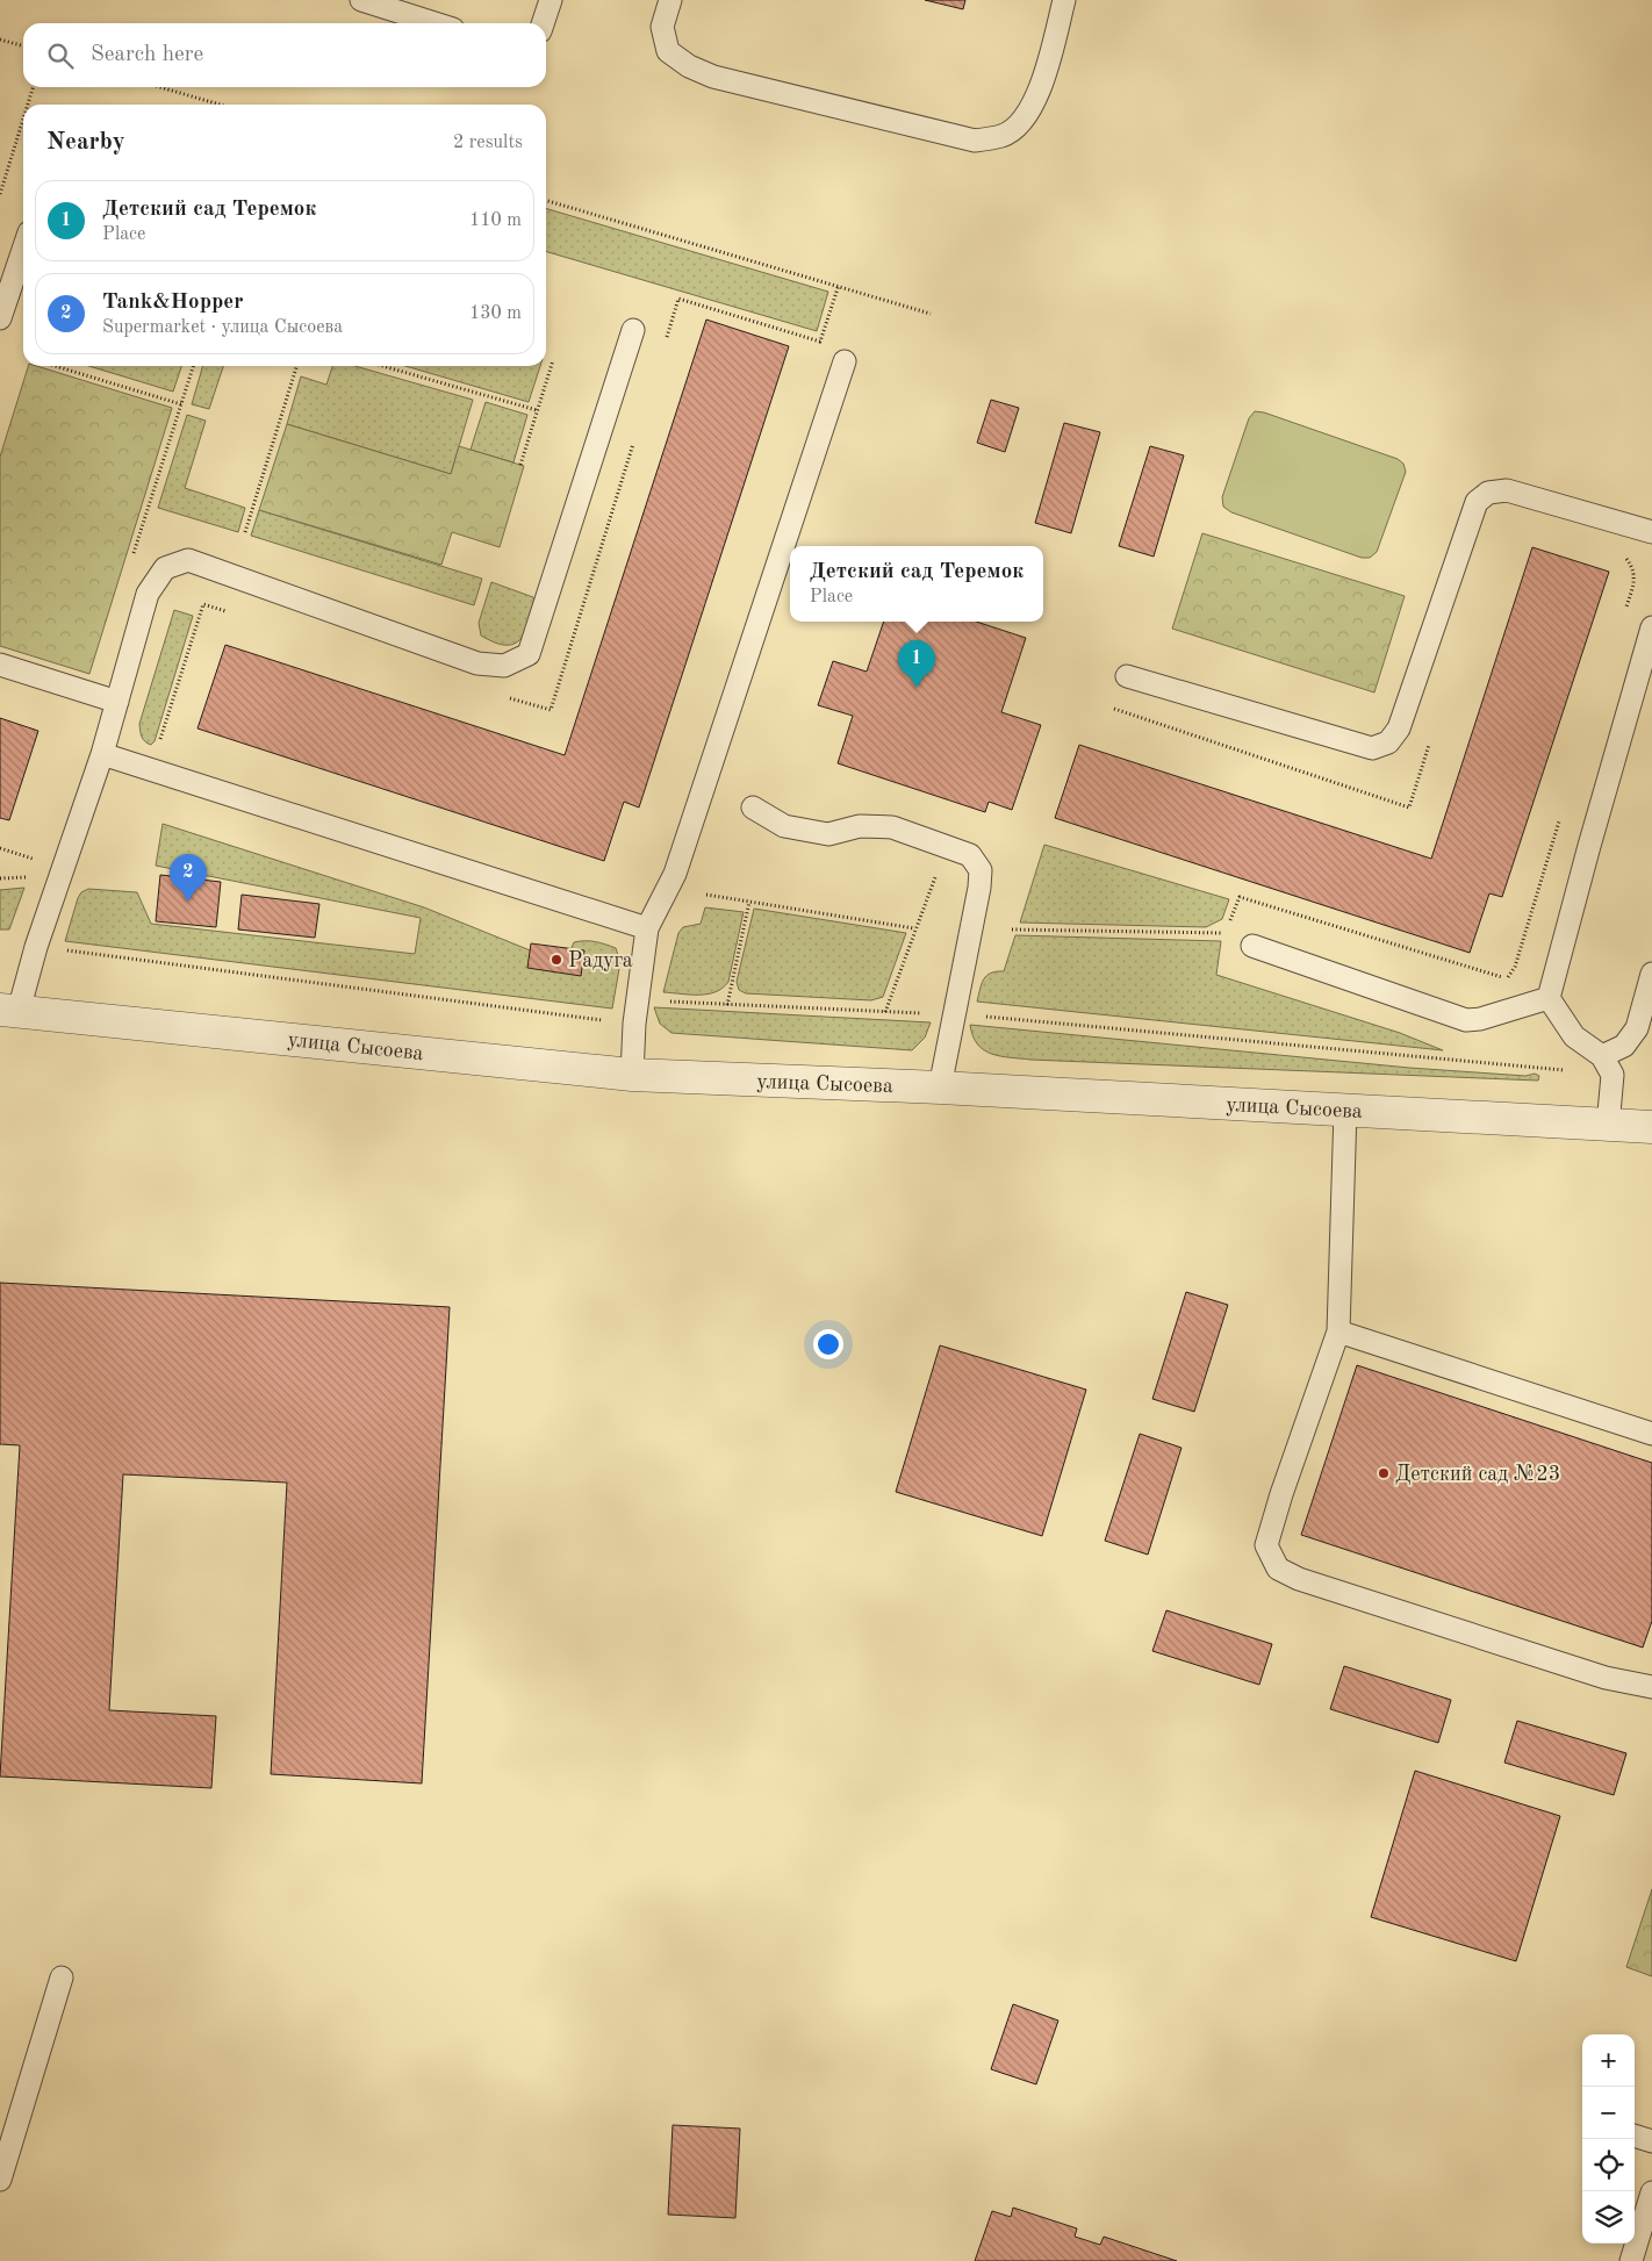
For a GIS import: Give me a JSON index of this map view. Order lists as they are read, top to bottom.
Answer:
{
  "streets": {
    "street": ["улица Сысоева"]
  },
  "places": ["Радуга", "Детский сад №23"],
  "page": {
    "search": "Search here",
    "heading": ["Nearby", "2 results"],
    "list": [
      {
        "mark": "1",
        "name": "Детский сад Теремок",
        "note": "Place",
        "value": "110 m"
      },
      {
        "mark": "2",
        "name": "Tank&Hopper",
        "note": "Supermarket · улица Сысоева",
        "value": "130 m"
      }
    ],
    "popup": ["Детский сад Теремок", "Place"],
    "pins": ["1", "2"],
    "map_buttons": ["+", "−"]
  }
}
